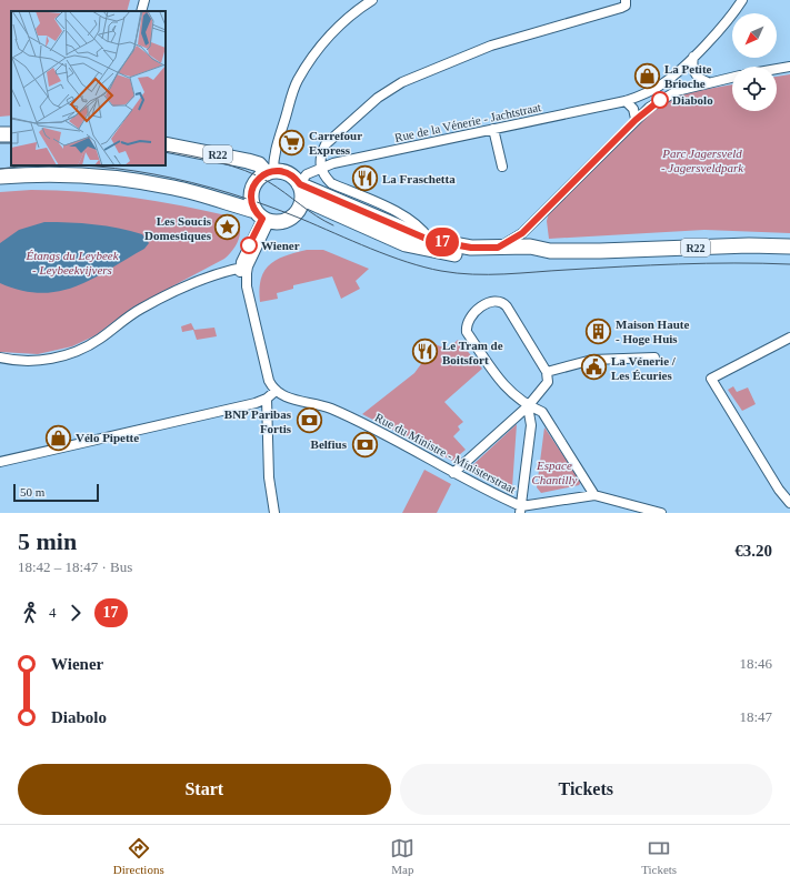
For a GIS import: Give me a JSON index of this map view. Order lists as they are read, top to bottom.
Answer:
{
  "streets": {
    "main road": ["R22"],
    "street": ["Rue de la Vénerie - Jachtstraat", "Rue du Ministre - Ministerstraat"]
  },
  "crossings": [
    ["Rue de la Vénerie - Jachtstraat", "R22"]
  ],
  "parks": ["Parc Jagersveld - Jagersveldpark", "Étangs du Leybeek - Leybeekvijvers", "Espace Chantilly"],
  "places": {
    "shop": ["La Petite Brioche", "Vélo Pipette"],
    "other": ["Diabolo", "Wiener"],
    "supermarket": ["Carrefour Express"],
    "restaurant": ["La Fraschetta", "Le Tram de Boitsfort"],
    "place": ["Les Soucis Domestiques"],
    "building": ["Maison Haute - Hoge Huis"],
    "public building": ["La Vénerie / Les Écuries"],
    "bank": ["BNP Paribas Fortis", "Belfius"]
  },
  "lines": ["bus line 17"],
  "scale_bar": "50 m",
  "north": "bottom left",
  "page": {
    "on_map": "17",
    "scale": "50 m",
    "heading": ["5 min", "18:42 – 18:47 · Bus", "€3.20"],
    "legs": ["4", "17"],
    "list": [
      {
        "name": "Wiener",
        "value": "18:46"
      },
      {
        "name": "Diabolo",
        "value": "18:47"
      }
    ],
    "buttons": ["Start", "Tickets"],
    "tabs": ["Directions", "Map", "Tickets"]
  }
}
